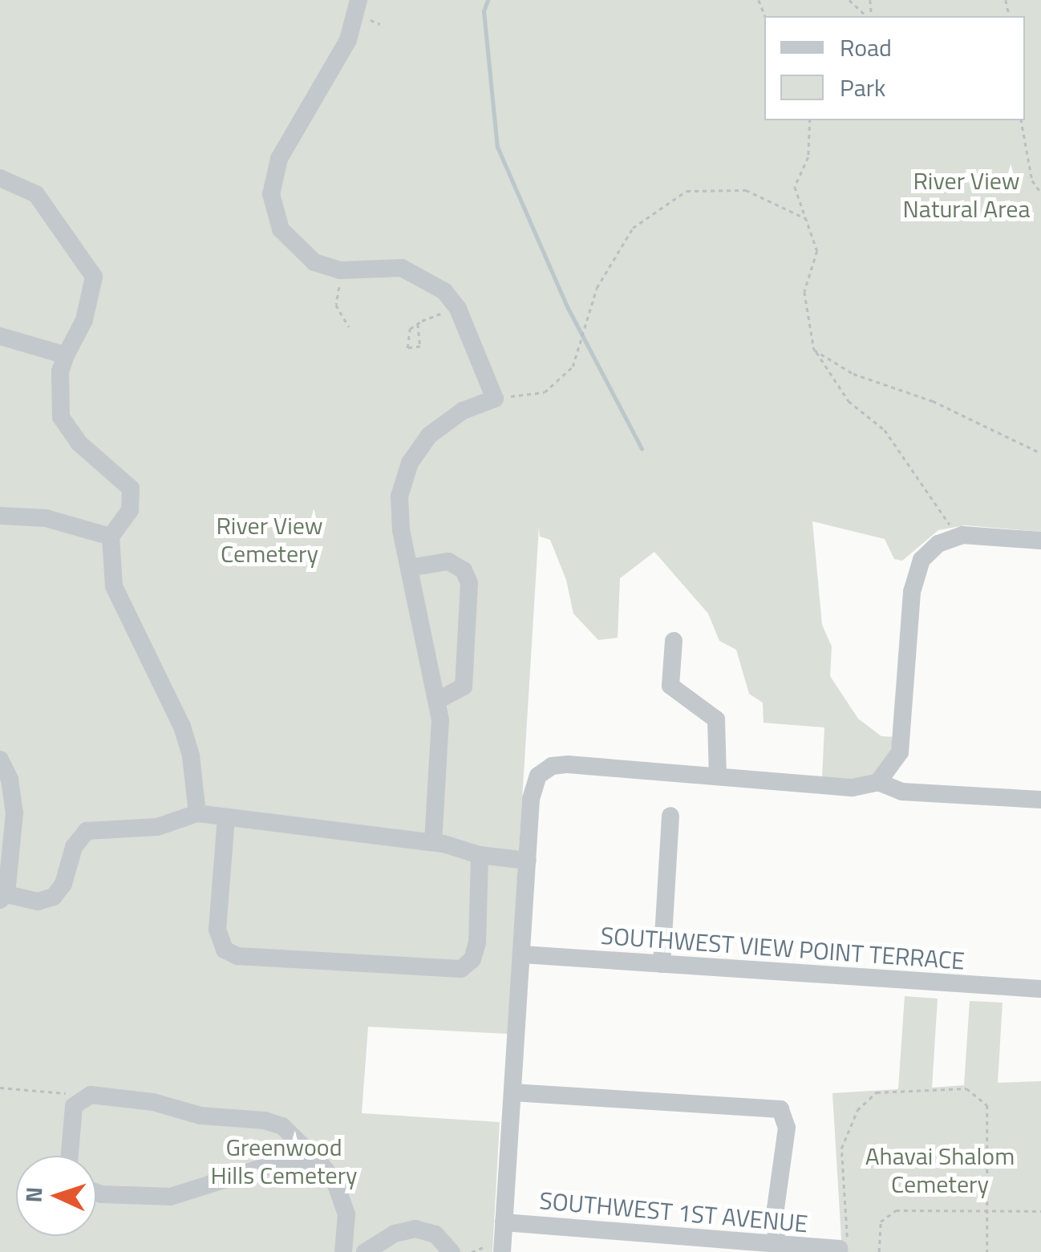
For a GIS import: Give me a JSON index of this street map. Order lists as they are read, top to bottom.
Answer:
{
  "streets": {
    "street": ["SOUTHWEST VIEW POINT TERRACE", "SOUTHWEST 1ST AVENUE"]
  },
  "parks": [
    "River View Natural Area",
    "River View Cemetery",
    "Greenwood Hills Cemetery",
    "Ahavai Shalom Cemetery"
  ],
  "legend": ["Road", "Park"],
  "north": "left"
}
